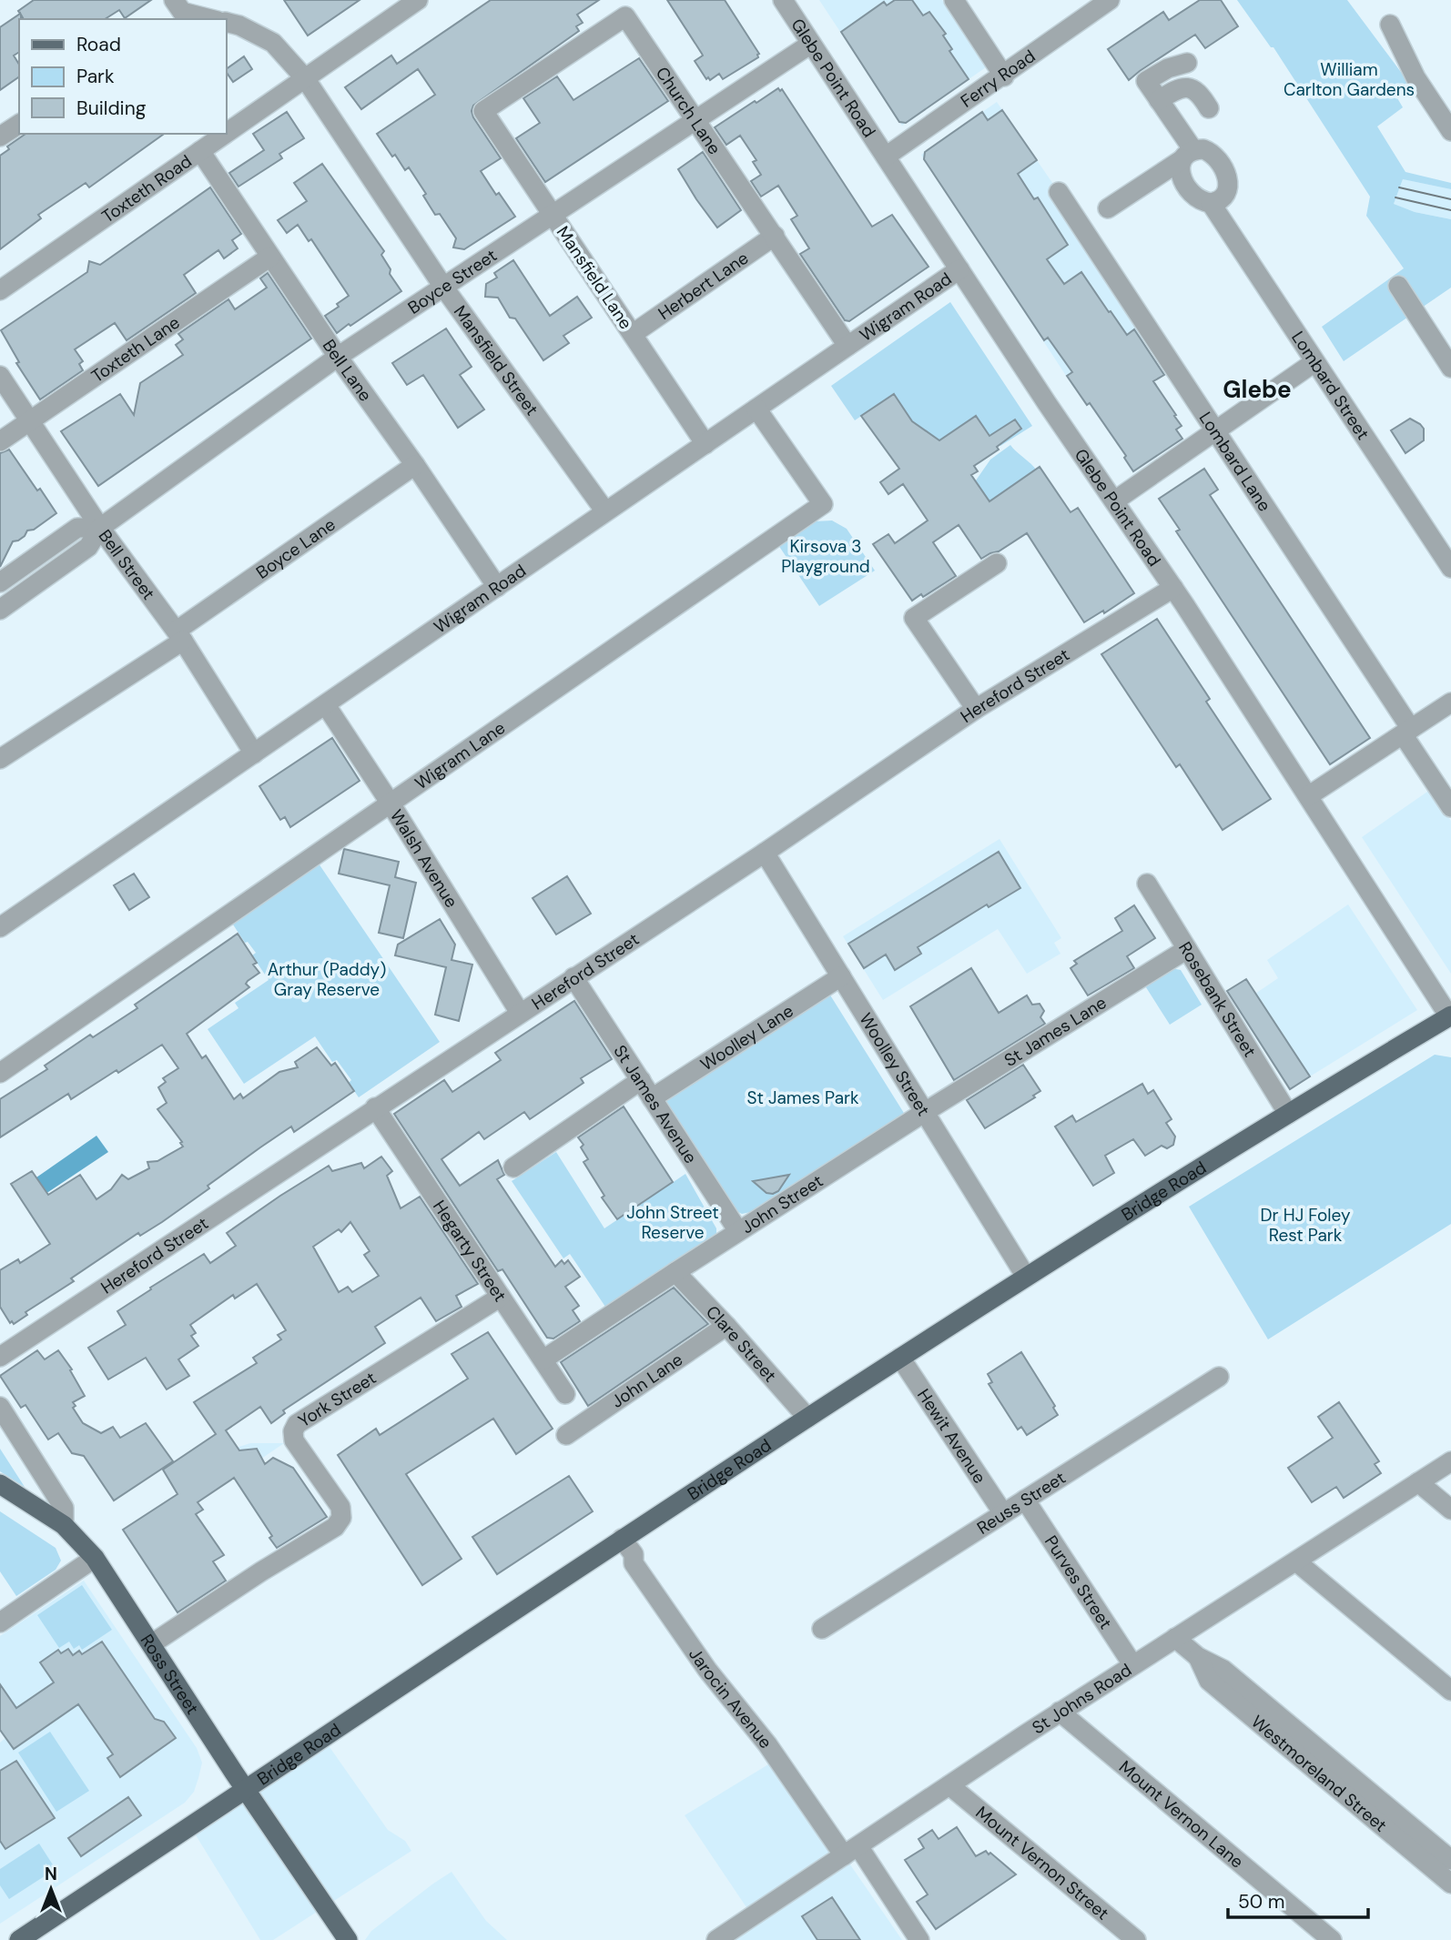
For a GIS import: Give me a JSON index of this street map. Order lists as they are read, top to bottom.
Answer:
{
  "streets": {
    "main road": ["Bridge Road", "Ross Street"],
    "street": [
      "Glebe Point Road",
      "Ferry Road",
      "Church Lane",
      "Toxteth Road",
      "Mansfield Lane",
      "Boyce Street",
      "Herbert Lane",
      "Wigram Road",
      "Toxteth Lane",
      "Mansfield Street",
      "Bell Lane",
      "Lombard Street",
      "Lombard Lane",
      "Boyce Lane",
      "Bell Street",
      "Hereford Street",
      "Wigram Lane",
      "Walsh Avenue",
      "Rosebank Street",
      "St James Lane",
      "Woolley Lane",
      "Woolley Street",
      "St James Avenue",
      "John Street",
      "Hegarty Street",
      "Clare Street",
      "John Lane",
      "York Street",
      "Hewit Avenue",
      "Reuss Street",
      "Purves Street",
      "Jarocin Avenue",
      "St Johns Road",
      "Westmoreland Street",
      "Mount Vernon Lane",
      "Mount Vernon Street"
    ]
  },
  "crossings": [
    ["Glebe Point Road", "Ferry Road"],
    ["Glebe Point Road", "Boyce Street"],
    ["Glebe Point Road", "Wigram Road"],
    ["Glebe Point Road", "Hereford Street"],
    ["Glebe Point Road", "Bridge Road"],
    ["Church Lane", "Mansfield Lane"],
    ["Church Lane", "Boyce Street"],
    ["Church Lane", "Herbert Lane"],
    ["Church Lane", "Wigram Road"],
    ["Toxteth Road", "Mansfield Street"],
    ["Toxteth Road", "Bell Lane"],
    ["Mansfield Lane", "Boyce Street"],
    ["Mansfield Lane", "Herbert Lane"],
    ["Mansfield Lane", "Wigram Road"],
    ["Boyce Street", "Mansfield Street"],
    ["Boyce Street", "Bell Lane"],
    ["Boyce Street", "Bell Street"],
    ["Wigram Road", "Mansfield Street"],
    ["Wigram Road", "Bell Lane"],
    ["Wigram Road", "Bell Street"],
    ["Wigram Road", "Wigram Lane"],
    ["Wigram Road", "Walsh Avenue"],
    ["Toxteth Lane", "Bell Lane"],
    ["Toxteth Lane", "Bell Street"],
    ["Bell Lane", "Boyce Lane"],
    ["Boyce Lane", "Bell Street"],
    ["Hereford Street", "Walsh Avenue"],
    ["Hereford Street", "Woolley Street"],
    ["Hereford Street", "St James Avenue"],
    ["Hereford Street", "Hegarty Street"],
    ["Wigram Lane", "Walsh Avenue"],
    ["Rosebank Street", "St James Lane"],
    ["Rosebank Street", "Bridge Road"],
    ["St James Lane", "Woolley Street"],
    ["St James Lane", "John Street"],
    ["Woolley Lane", "Woolley Street"],
    ["Woolley Lane", "St James Avenue"],
    ["Woolley Street", "Bridge Road"],
    ["Woolley Street", "John Street"],
    ["St James Avenue", "John Street"],
    ["Bridge Road", "Clare Street"],
    ["Bridge Road", "Hewit Avenue"],
    ["Bridge Road", "Ross Street"],
    ["Bridge Road", "Jarocin Avenue"],
    ["John Street", "Hegarty Street"],
    ["John Street", "Clare Street"],
    ["Hegarty Street", "York Street"],
    ["Clare Street", "John Lane"],
    ["York Street", "Ross Street"],
    ["Hewit Avenue", "Reuss Street"],
    ["Reuss Street", "Purves Street"],
    ["Purves Street", "St Johns Road"],
    ["Jarocin Avenue", "St Johns Road"],
    ["St Johns Road", "Westmoreland Street"],
    ["St Johns Road", "Mount Vernon Lane"],
    ["St Johns Road", "Mount Vernon Street"]
  ],
  "districts": ["Glebe"],
  "parks": [
    "William Carlton Gardens",
    "Kirsova 3 Playground",
    "Arthur (Paddy) Gray Reserve",
    "St James Park",
    "John Street Reserve",
    "Dr HJ Foley Rest Park"
  ],
  "legend": ["Road", "Park", "Building"],
  "scale_bar": "50 m",
  "north": "top"
}
